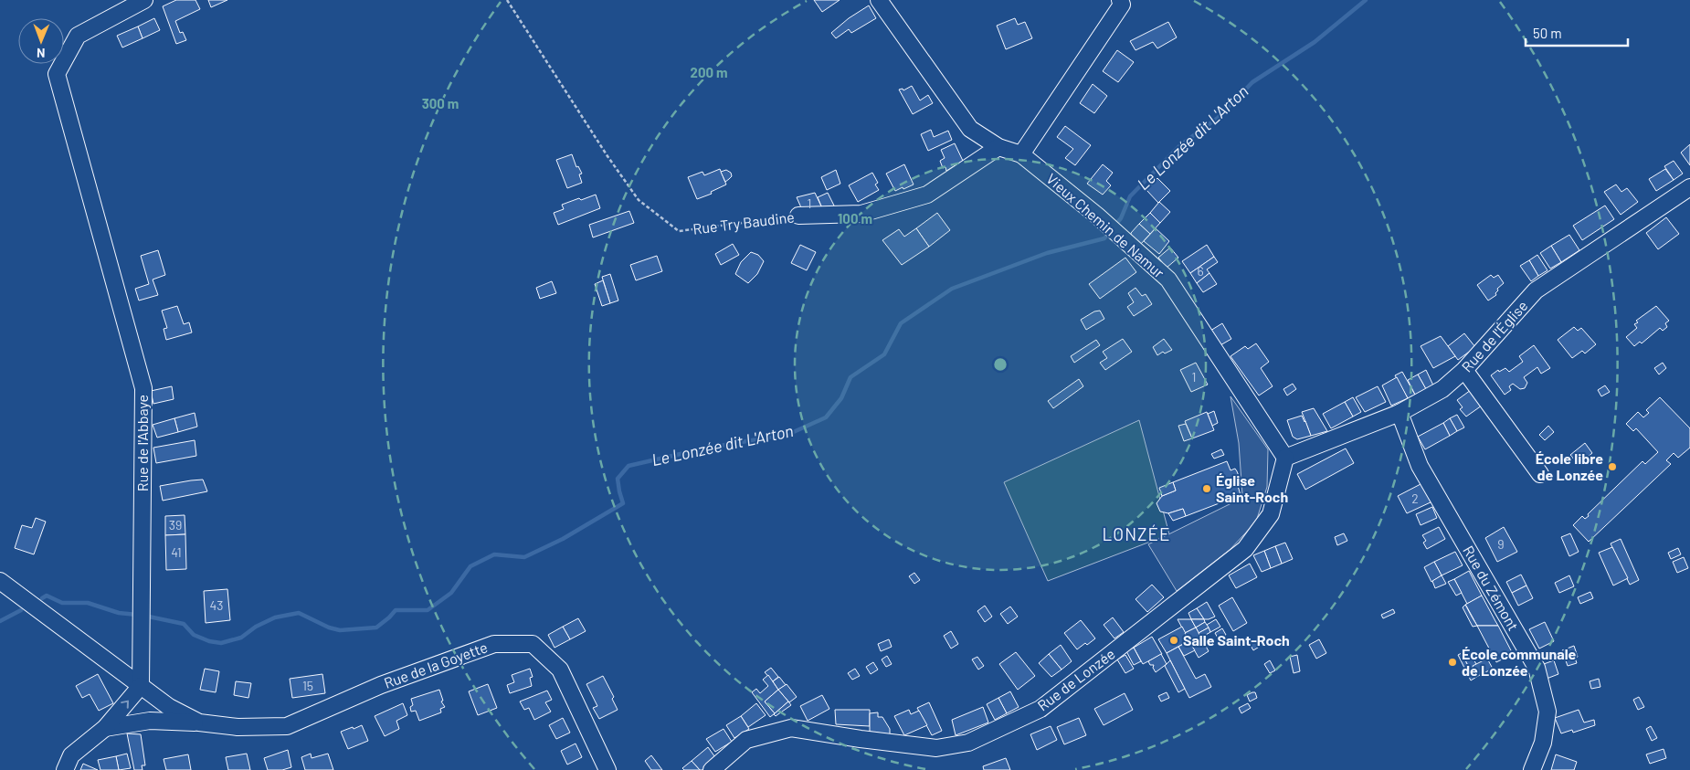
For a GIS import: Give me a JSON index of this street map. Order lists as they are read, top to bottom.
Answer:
{
  "streets": {
    "street": [
      "Rue Try Baudine",
      "Vieux Chemin de Namur",
      "Rue de l'Église",
      "Rue de l'Abbaye",
      "Rue du Zémont",
      "Rue de la Goyette",
      "Rue de Lonzée"
    ]
  },
  "crossings": [
    ["Vieux Chemin de Namur", "Rue de l'Église"],
    ["Vieux Chemin de Namur", "Rue de Lonzée"],
    ["Rue de l'Église", "Rue du Zémont"],
    ["Rue de l'Église", "Rue de Lonzée"],
    ["Rue de l'Abbaye", "Rue de la Goyette"]
  ],
  "districts": ["LONZÉE"],
  "water": ["Le Lonzée dit L'Arton"],
  "places": [
    "École libre de Lonzée",
    "Église Saint-Roch",
    "Salle Saint-Roch",
    "École communale de Lonzée"
  ],
  "house_numbers": [
    "1",
    "6",
    "1",
    "2",
    "39",
    "9",
    "41",
    "43",
    "15"
  ],
  "scale_bar": "50 m",
  "north": "bottom",
  "rings": ["200 m", "300 m", "100 m"]
}
